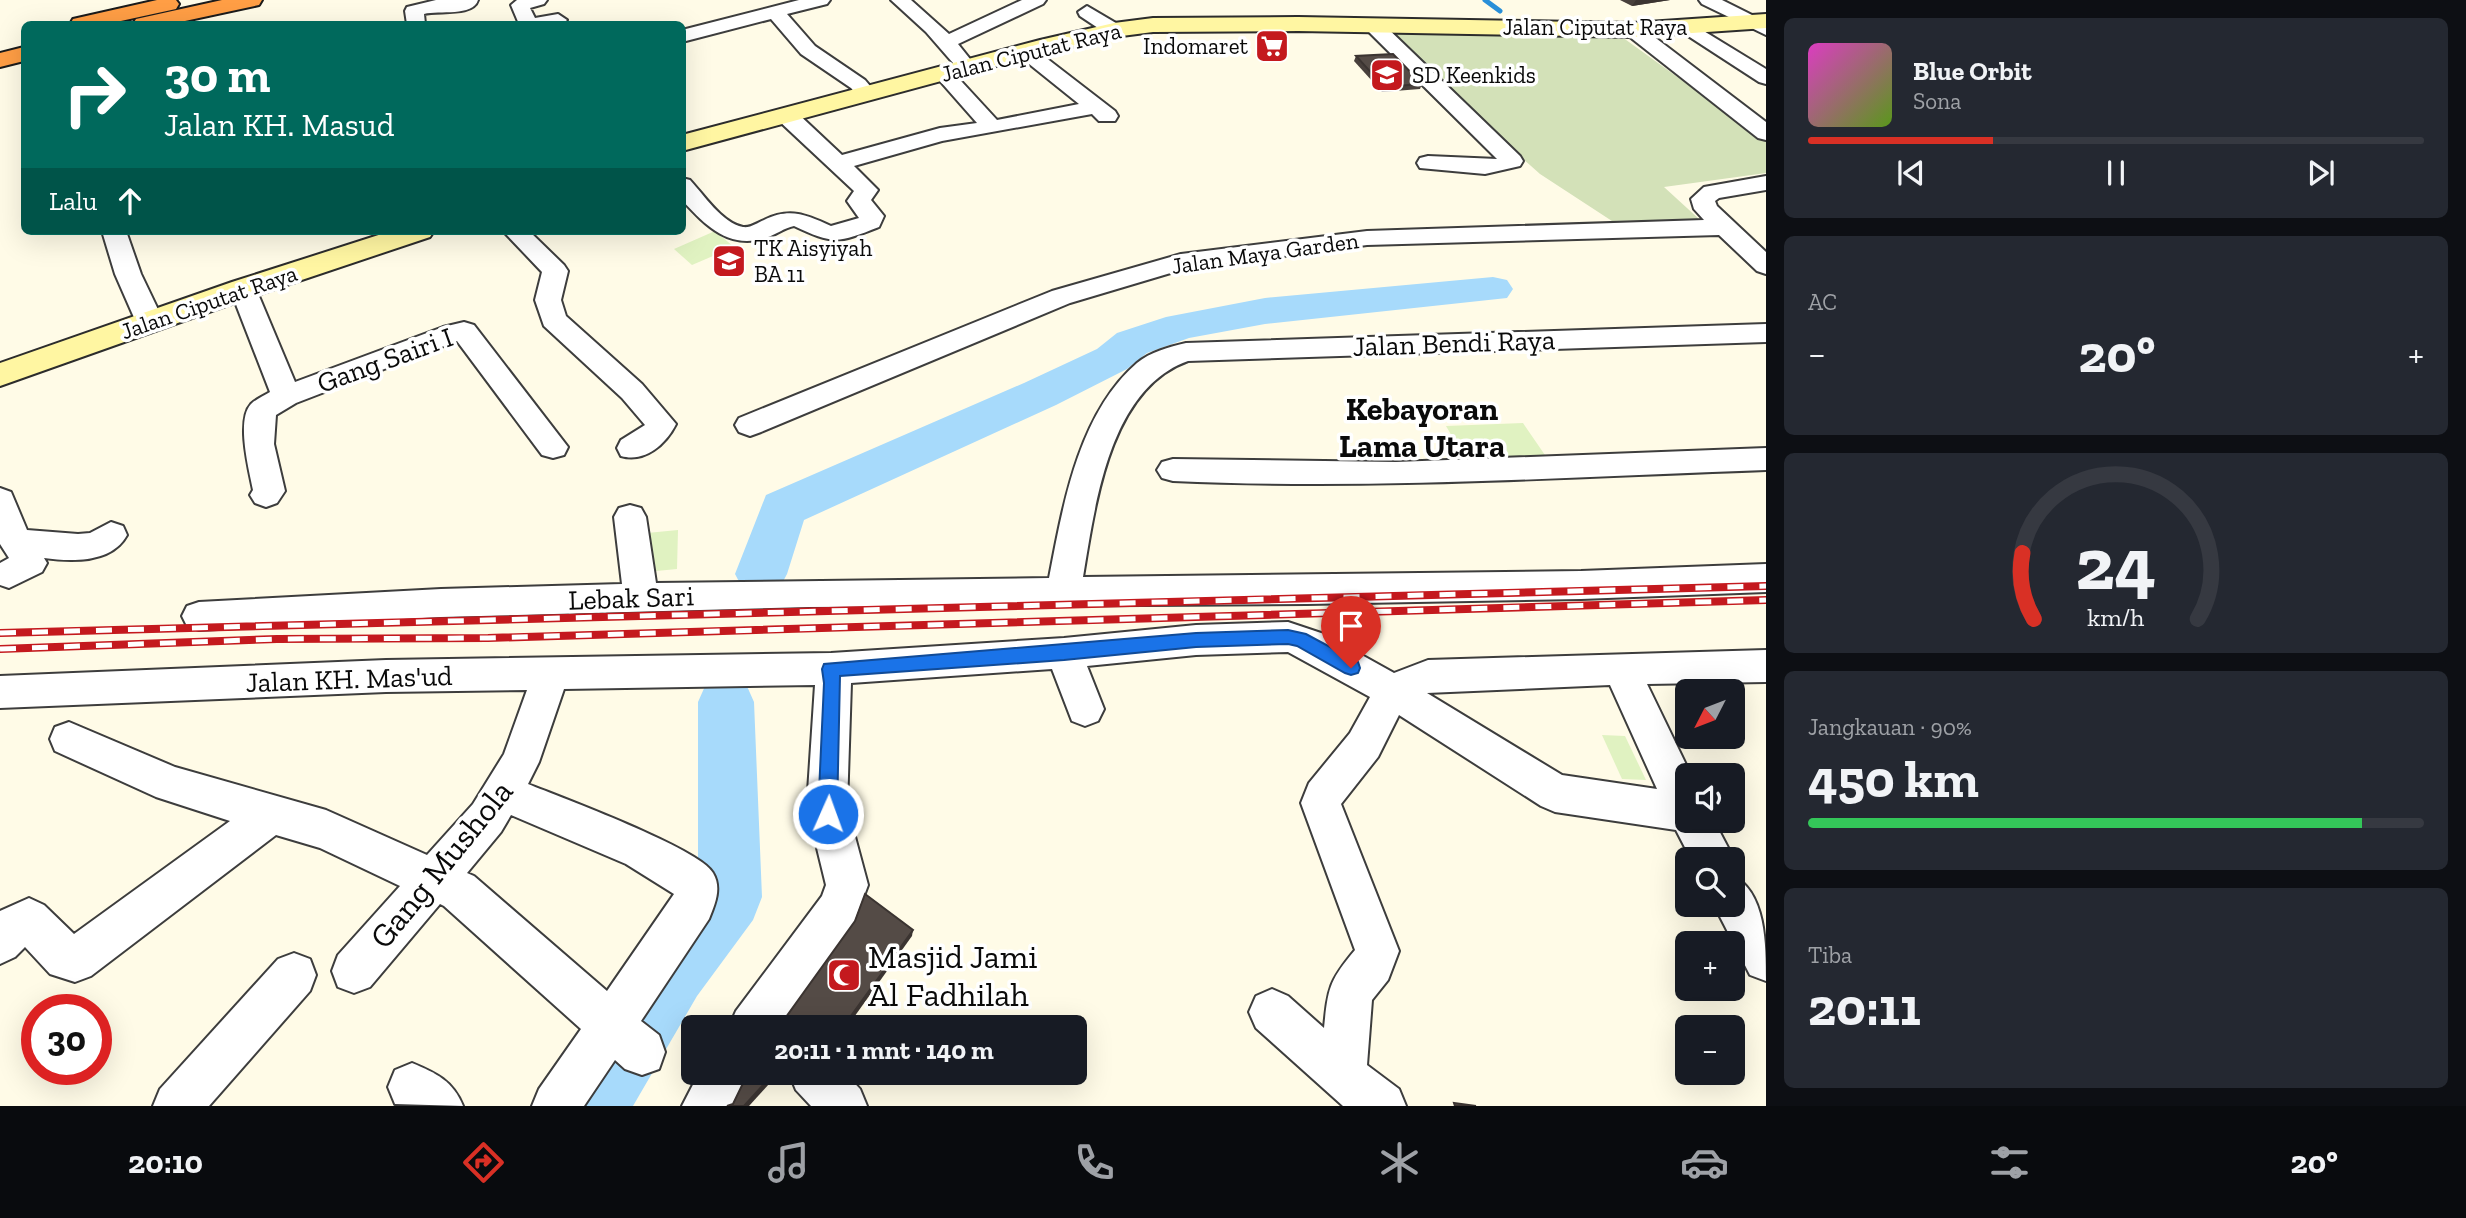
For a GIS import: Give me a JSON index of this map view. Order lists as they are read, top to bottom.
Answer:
{
  "streets": {
    "main road": ["Jalan Ciputat Raya"],
    "street": [
      "Jalan Maya Garden",
      "Jalan Bendi Raya",
      "Gang Sairi I",
      "Lebak Sari",
      "Jalan KH. Mas'ud",
      "Gang Mushola"
    ]
  },
  "crossings": [
    ["Jalan Ciputat Raya", "Gang Sairi I"],
    ["Jalan Bendi Raya", "Lebak Sari"],
    ["Jalan KH. Mas'ud", "Gang Mushola"]
  ],
  "districts": ["Kebayoran Lama Utara"],
  "places": {
    "supermarket": ["Indomaret"],
    "school or university": ["SD Keenkids", "TK Aisyiyah BA 11"],
    "mosque": ["Masjid Jami Al Fadhilah"]
  },
  "north": "bottom left",
  "page": {
    "turn": ["30 m", "Jalan KH. Masud"],
    "song": ["Blue Orbit", "Sona"],
    "then": "Lalu",
    "tile": [
      "AC",
      ["Jangkauan · 90%", "450 km"],
      ["Tiba", "20:11"]
    ],
    "heat": ["−", "20°", "+"],
    "map_buttons": ["+", "−"],
    "limit": "30",
    "trip": "20:11 · 1 mnt · 140 m",
    "tabs": ["20:10", "20°"],
    "gauge": ["24", "km/h"]
  }
}
